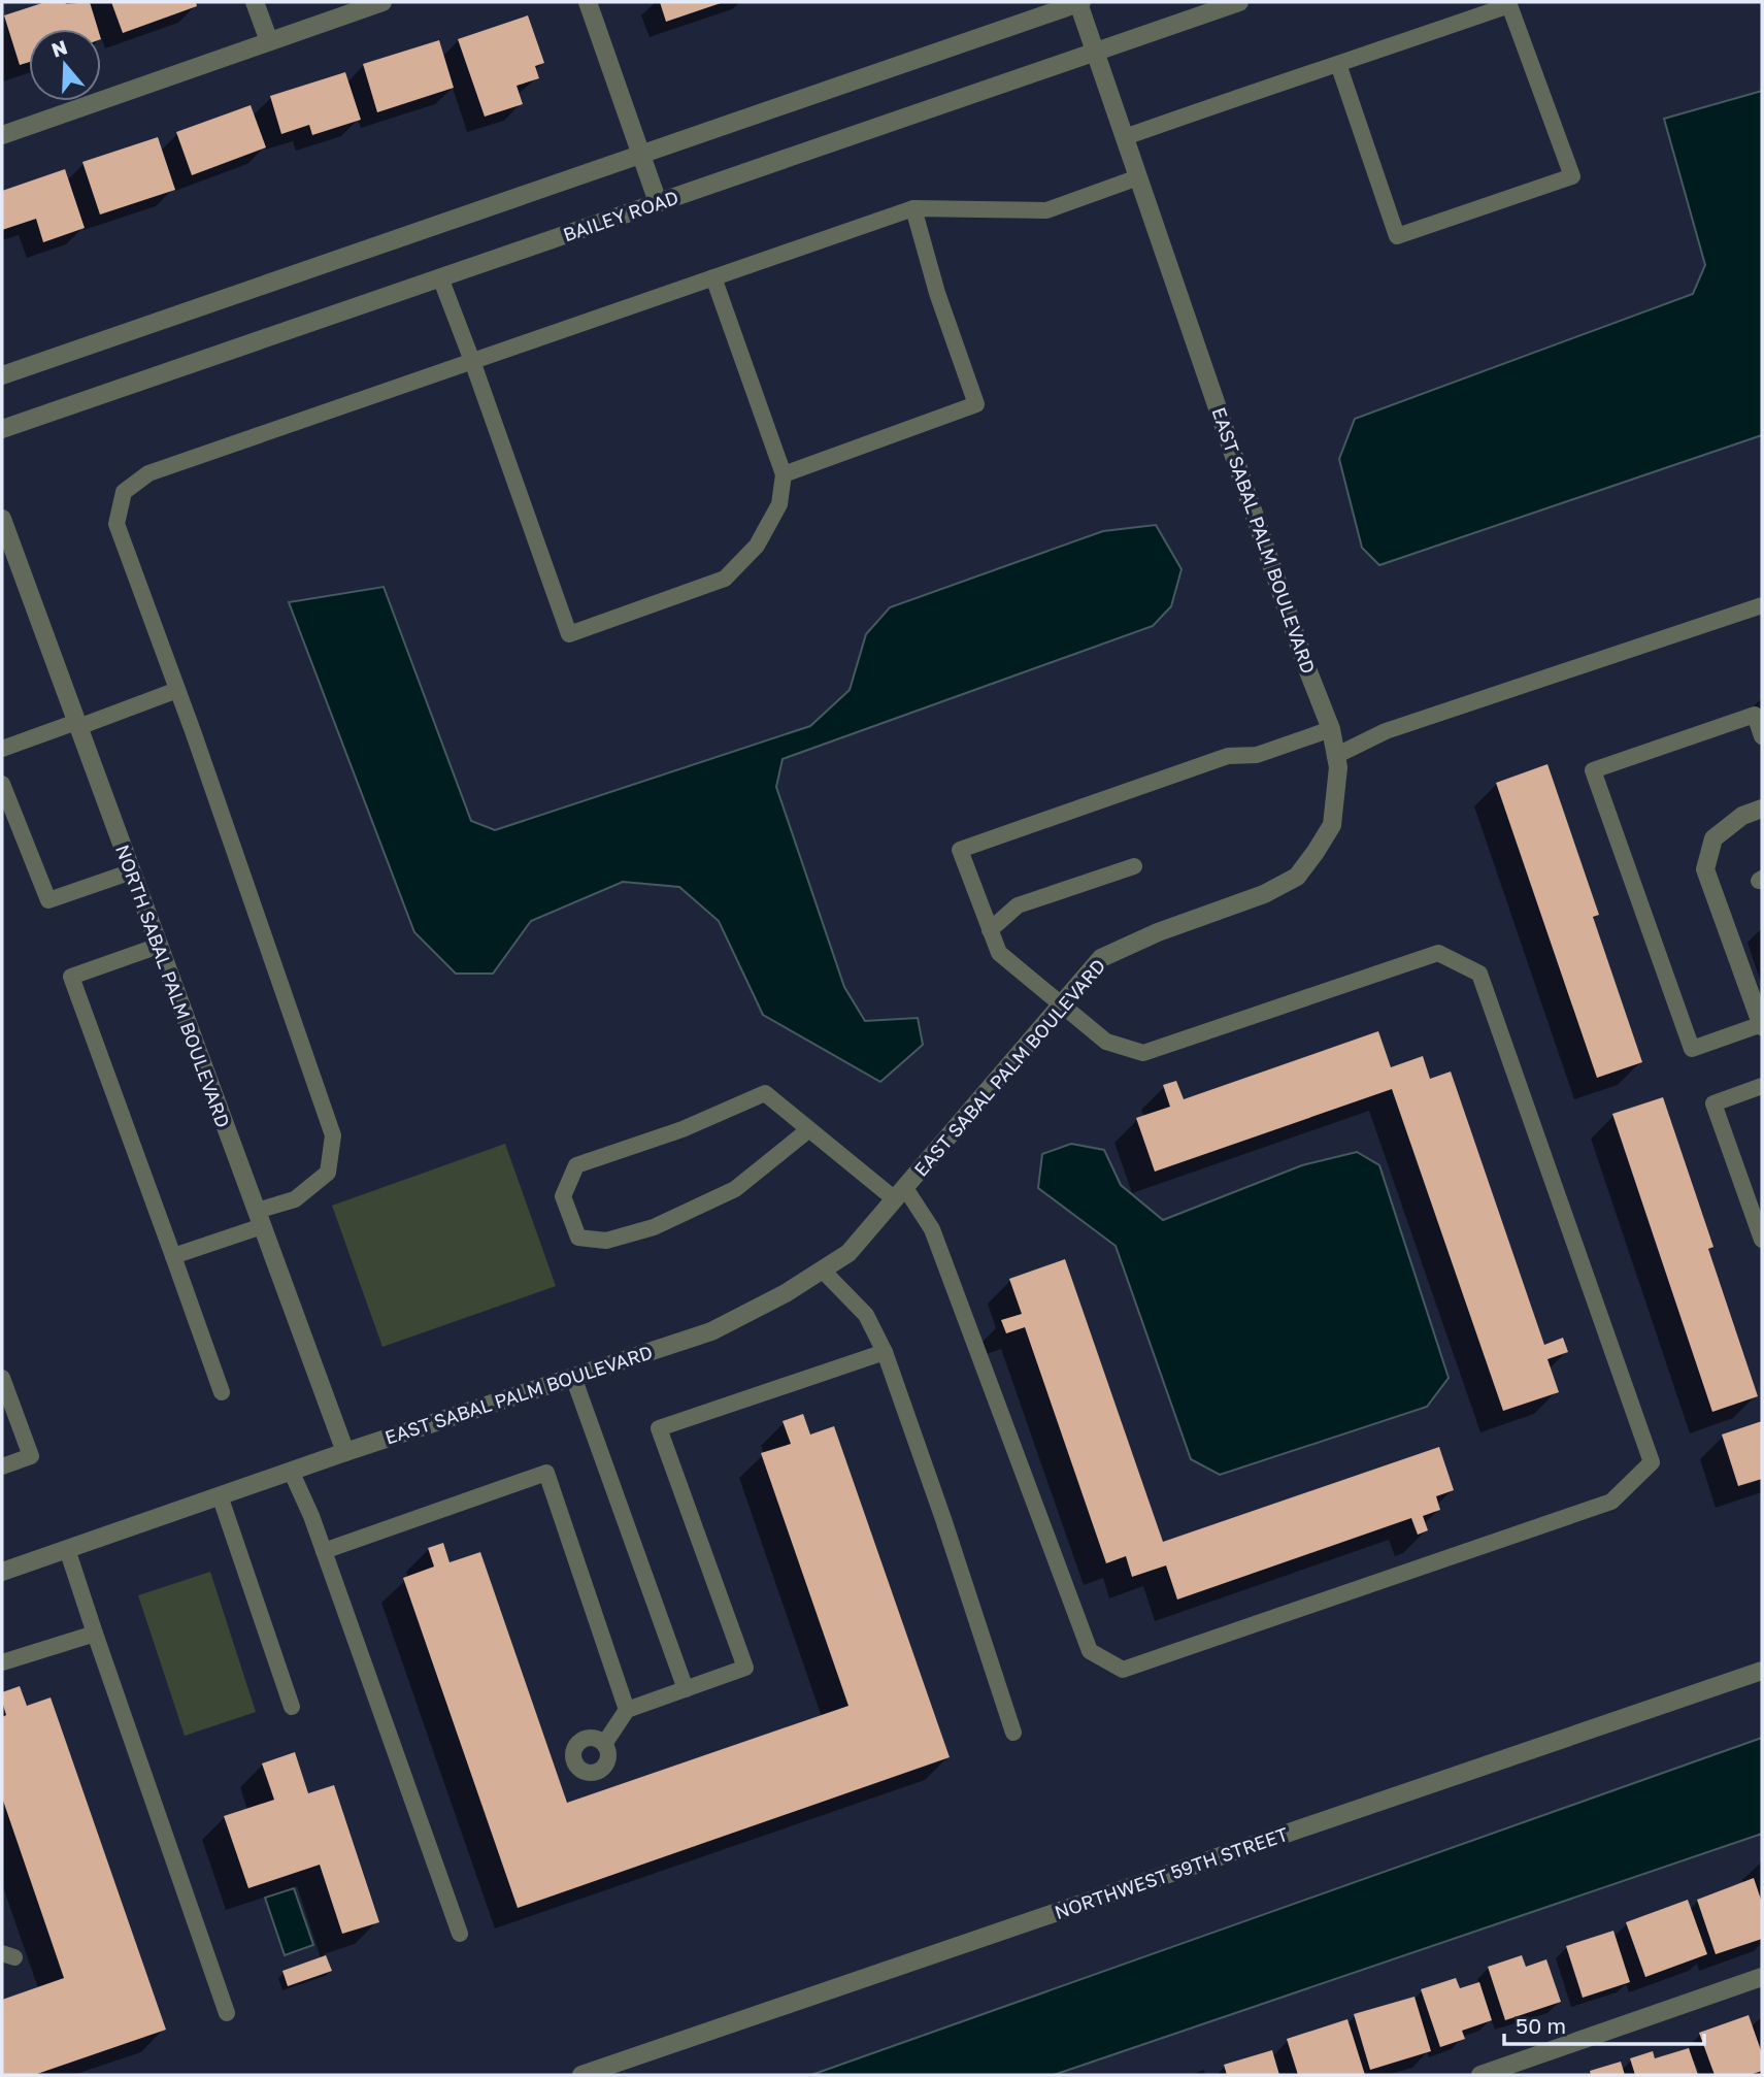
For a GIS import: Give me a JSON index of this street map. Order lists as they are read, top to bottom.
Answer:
{
  "streets": {
    "street": [
      "BAILEY ROAD",
      "EAST SABAL PALM BOULEVARD",
      "NORTH SABAL PALM BOULEVARD",
      "NORTHWEST 59TH STREET"
    ]
  },
  "crossings": [
    ["BAILEY ROAD", "EAST SABAL PALM BOULEVARD"],
    ["EAST SABAL PALM BOULEVARD", "NORTH SABAL PALM BOULEVARD"]
  ],
  "scale_bar": "50 m",
  "north": "top"
}
